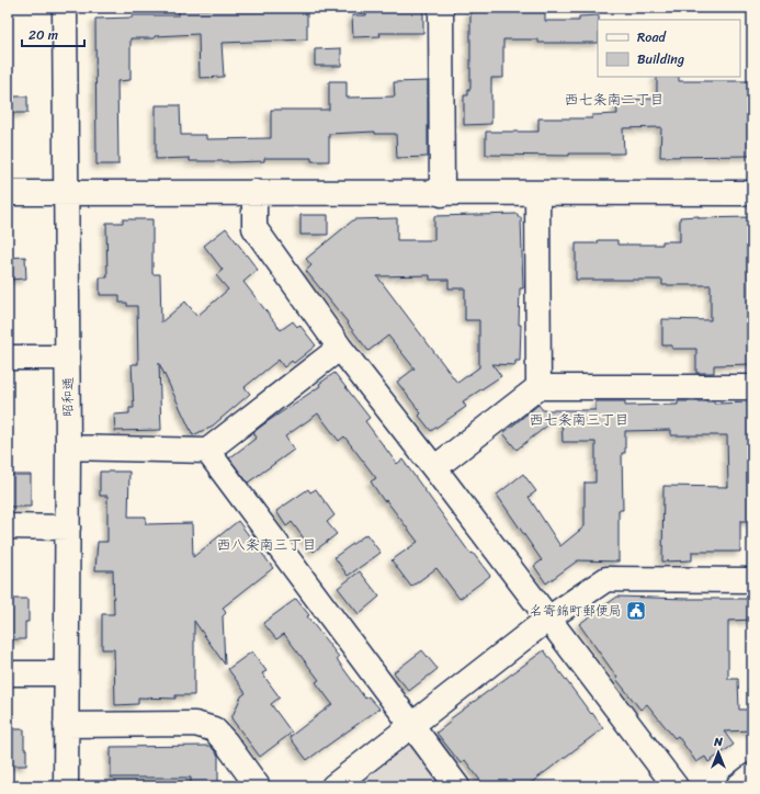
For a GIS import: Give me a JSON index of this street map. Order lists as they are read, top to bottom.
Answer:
{
  "streets": {
    "street": ["昭和通"]
  },
  "districts": ["西七条南二丁目", "西七条南三丁目", "西八条南三丁目"],
  "places": {
    "public building": ["名寄錦町郵便局"]
  },
  "legend": ["Road", "Building"],
  "scale_bar": "20 m",
  "north": "top"
}
